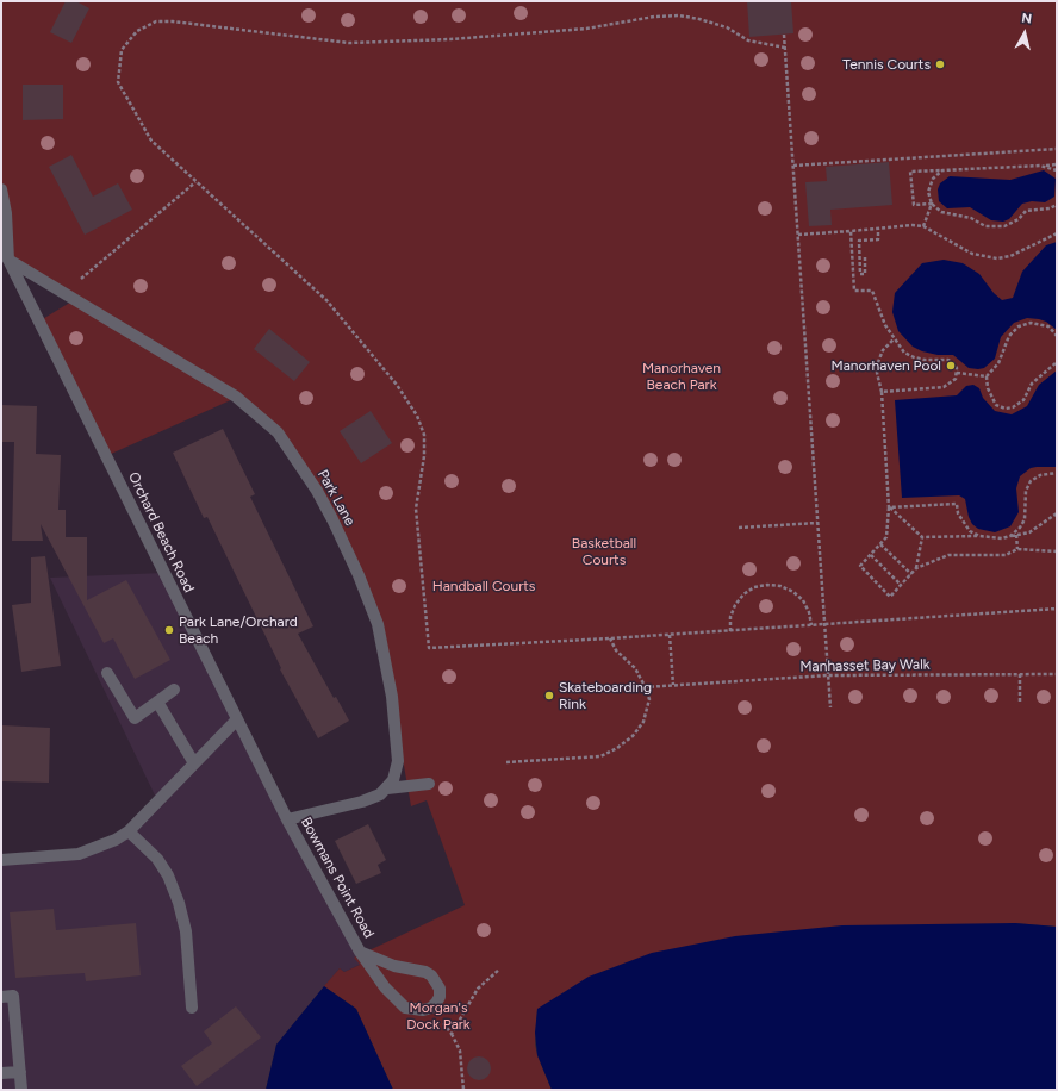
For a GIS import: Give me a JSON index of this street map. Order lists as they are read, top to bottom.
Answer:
{
  "streets": {
    "street": ["Park Lane", "Orchard Beach Road", "Bowmans Point Road"],
    "path": ["Manhasset Bay Walk"]
  },
  "crossings": [
    ["Park Lane", "Orchard Beach Road"],
    ["Orchard Beach Road", "Bowmans Point Road"]
  ],
  "parks": [
    "Manorhaven Beach Park",
    "Basketball Courts",
    "Handball Courts",
    "Morgan's Dock Park"
  ],
  "places": [
    "Tennis Courts",
    "Manorhaven Pool",
    "Park Lane/Orchard Beach",
    "Skateboarding Rink"
  ],
  "north": "top"
}
